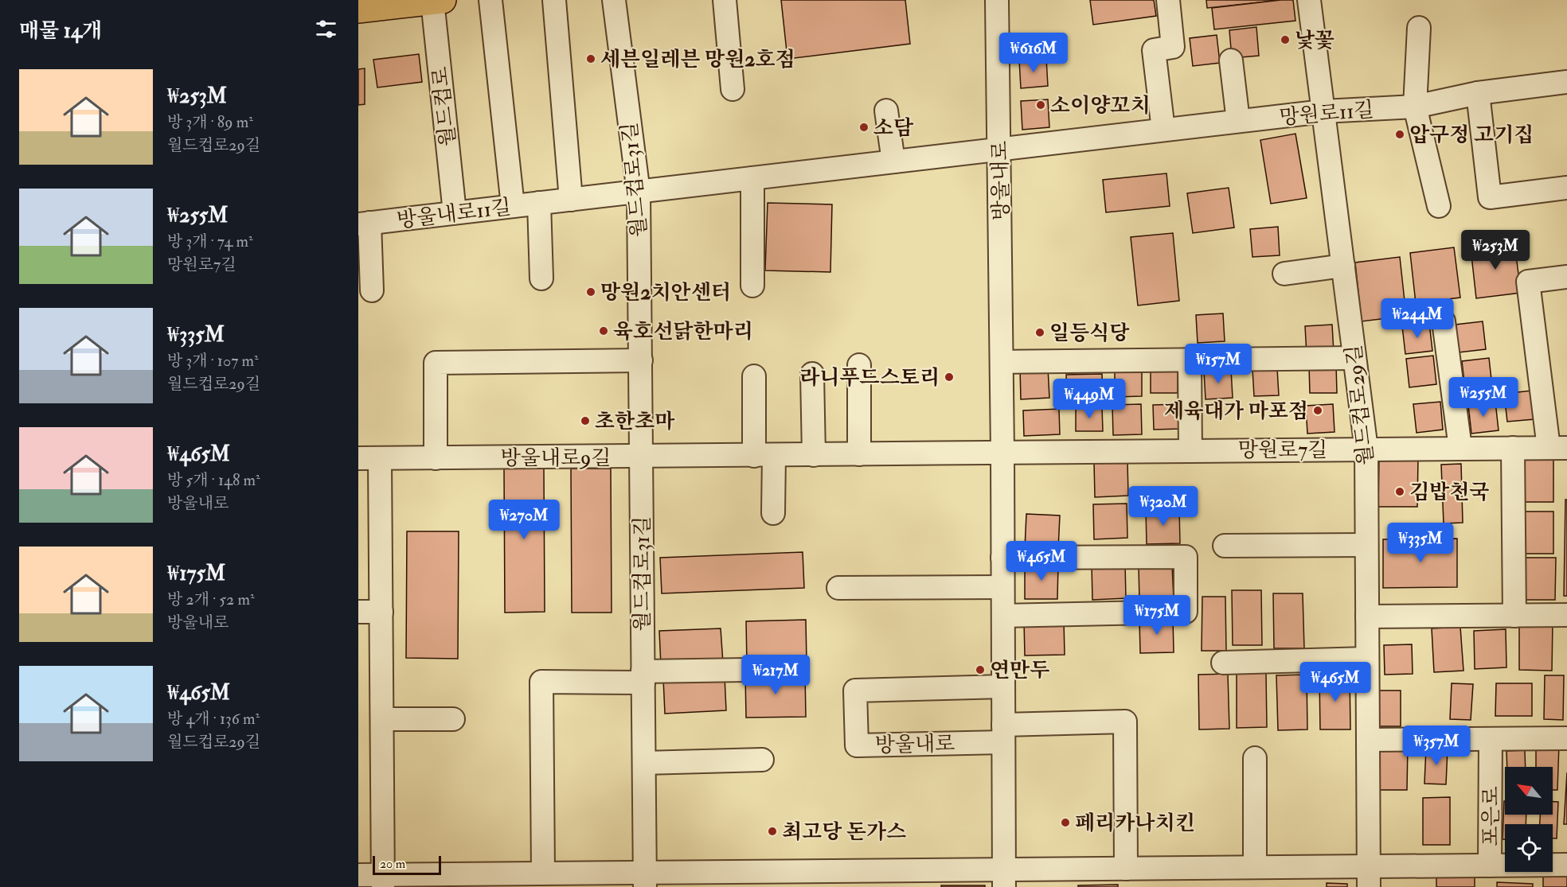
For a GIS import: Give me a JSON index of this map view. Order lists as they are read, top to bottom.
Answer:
{
  "streets": {
    "main road": ["월드컵로"],
    "street": [
      "망원로11길",
      "월드컵로31길",
      "방울내로",
      "방울내로11길",
      "월드컵로29길",
      "망원로7길",
      "방울내로9길",
      "포은로"
    ]
  },
  "crossings": [
    ["월드컵로", "방울내로11길"],
    ["망원로11길", "방울내로"],
    ["망원로11길", "방울내로11길"],
    ["망원로11길", "월드컵로29길"],
    ["월드컵로31길", "방울내로11길"],
    ["월드컵로31길", "방울내로9길"],
    ["월드컵로31길", "포은로"],
    ["방울내로", "방울내로11길"],
    ["방울내로", "망원로7길"],
    ["방울내로", "방울내로9길"],
    ["방울내로", "포은로"],
    ["월드컵로29길", "망원로7길"],
    ["월드컵로29길", "포은로"],
    ["망원로7길", "방울내로9길"]
  ],
  "places": [
    "낯꽃",
    "세븐일레븐 망원2호점",
    "소이양꼬치",
    "소담",
    "압구정 고기집",
    "망원2치안센터",
    "육호선닭한마리",
    "일등식당",
    "라니푸드스토리",
    "제육대가 마포점",
    "초한초마",
    "김밥천국",
    "연만두",
    "페리카나치킨",
    "최고당 돈가스"
  ],
  "scale_bar": "20 m",
  "north": "top left",
  "page": {
    "heading": "매물 14개",
    "price": [
      "₩616M",
      "₩253M",
      "₩244M",
      "₩157M",
      "₩255M",
      "₩449M",
      "₩320M",
      "₩270M",
      "₩335M",
      "₩465M",
      "₩175M",
      "₩217M",
      "₩465M",
      "₩357M"
    ],
    "list": [
      {
        "name": "₩253M",
        "note": "방 3개 · 89 m² · 월드컵로29길"
      },
      {
        "name": "₩255M",
        "note": "방 3개 · 74 m² · 망원로7길"
      },
      {
        "name": "₩335M",
        "note": "방 3개 · 107 m² · 월드컵로29길"
      },
      {
        "name": "₩465M",
        "note": "방 5개 · 148 m² · 방울내로"
      },
      {
        "name": "₩175M",
        "note": "방 2개 · 52 m² · 방울내로"
      },
      {
        "name": "₩465M",
        "note": "방 4개 · 136 m² · 월드컵로29길"
      }
    ],
    "scale": "20 m"
  }
}
